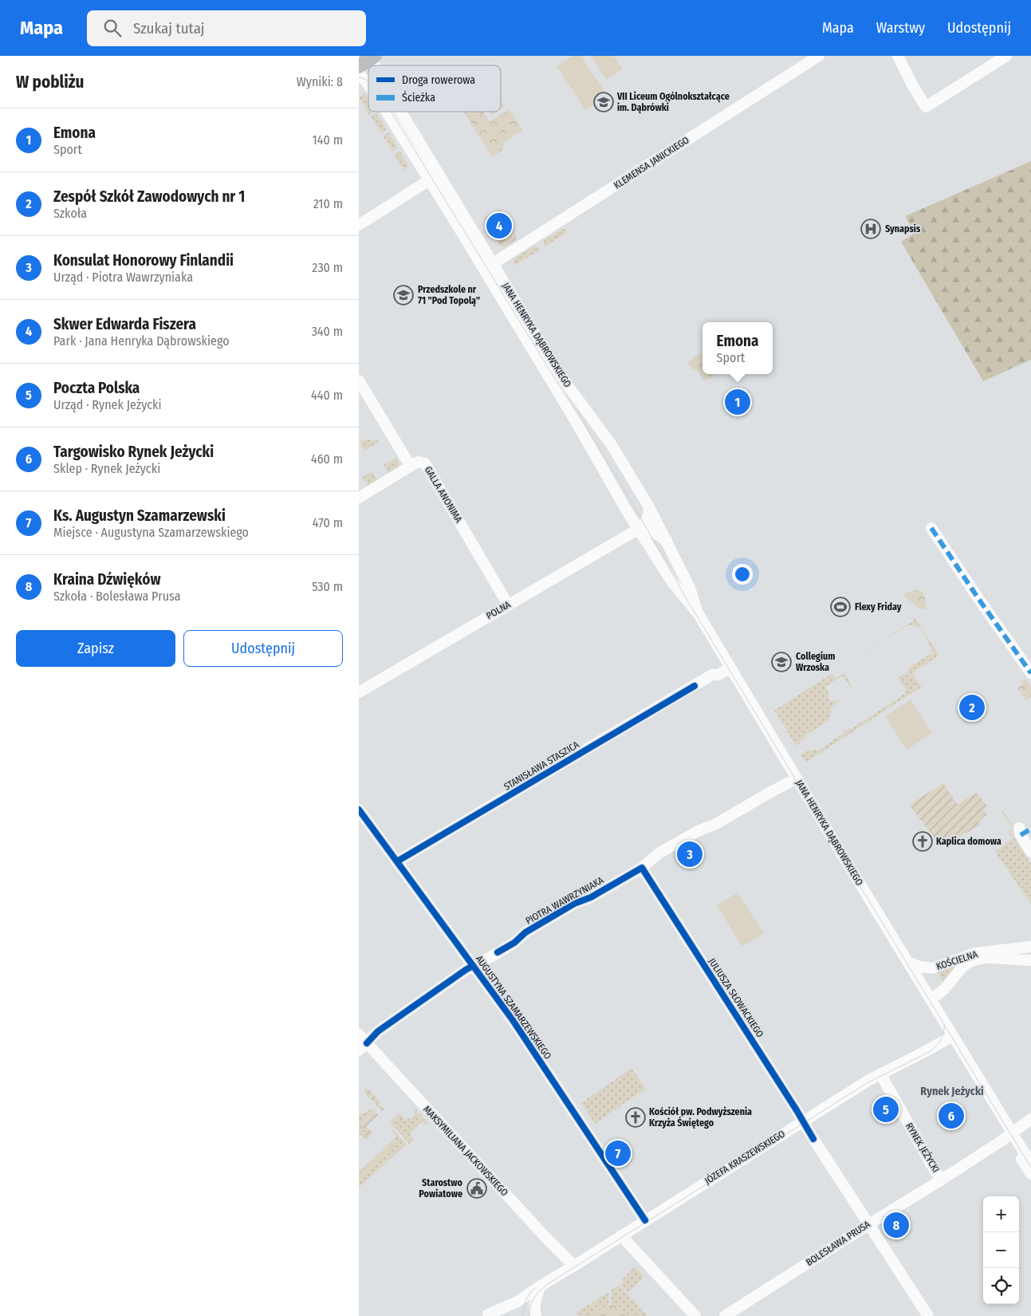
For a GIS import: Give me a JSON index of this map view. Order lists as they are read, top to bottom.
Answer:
{
  "streets": {
    "street": [
      "KLEMENSA JANICKIEGO",
      "JANA HENRYKA DĄBROWSKIEGO",
      "GALLA ANONIMA",
      "POLNA",
      "STANISŁAWA STASZICA",
      "PIOTRA WAWRZYNIAKA",
      "KOŚCIELNA",
      "JULIUSZA SŁOWACKIEGO",
      "AUGUSTYNA SZAMARZEWSKIEGO",
      "RYNEK JEŻYCKI",
      "MAKSYMILIANA JACKOWSKIEGO",
      "JÓZEFA KRASZEWSKIEGO",
      "BOLESŁAWA PRUSA"
    ]
  },
  "crossings": [
    ["KLEMENSA JANICKIEGO", "JANA HENRYKA DĄBROWSKIEGO"],
    ["JANA HENRYKA DĄBROWSKIEGO", "POLNA"],
    ["JANA HENRYKA DĄBROWSKIEGO", "STANISŁAWA STASZICA"],
    ["JANA HENRYKA DĄBROWSKIEGO", "PIOTRA WAWRZYNIAKA"],
    ["JANA HENRYKA DĄBROWSKIEGO", "KOŚCIELNA"],
    ["JANA HENRYKA DĄBROWSKIEGO", "JÓZEFA KRASZEWSKIEGO"],
    ["JANA HENRYKA DĄBROWSKIEGO", "BOLESŁAWA PRUSA"],
    ["GALLA ANONIMA", "POLNA"],
    ["STANISŁAWA STASZICA", "AUGUSTYNA SZAMARZEWSKIEGO"],
    ["PIOTRA WAWRZYNIAKA", "JULIUSZA SŁOWACKIEGO"],
    ["PIOTRA WAWRZYNIAKA", "AUGUSTYNA SZAMARZEWSKIEGO"],
    ["PIOTRA WAWRZYNIAKA", "MAKSYMILIANA JACKOWSKIEGO"],
    ["JULIUSZA SŁOWACKIEGO", "JÓZEFA KRASZEWSKIEGO"],
    ["JULIUSZA SŁOWACKIEGO", "BOLESŁAWA PRUSA"],
    ["AUGUSTYNA SZAMARZEWSKIEGO", "JÓZEFA KRASZEWSKIEGO"],
    ["RYNEK JEŻYCKI", "JÓZEFA KRASZEWSKIEGO"],
    ["RYNEK JEŻYCKI", "BOLESŁAWA PRUSA"],
    ["MAKSYMILIANA JACKOWSKIEGO", "JÓZEFA KRASZEWSKIEGO"]
  ],
  "districts": ["Rynek Jeżycki"],
  "places": {
    "school or university": ["VII Liceum Ogólnokształcące im. Dąbrówki", "Przedszkole nr 71 \"Pod Topolą\"", "Collegium Wrzoska"],
    "hospital": ["Synapsis"],
    "sports": ["Flexy Friday"],
    "church": ["Kaplica domowa", "Kościół pw. Podwyższenia Krzyża Świętego"],
    "public building": ["Starostwo Powiatowe"]
  },
  "legend": ["Droga rowerowa", "Ścieżka"],
  "page": {
    "header": "Mapa",
    "search": "Szukaj tutaj",
    "nav": ["Mapa", "Warstwy", "Udostępnij"],
    "heading": ["W pobliżu", "Wyniki: 8"],
    "list": [
      {
        "mark": "1",
        "name": "Emona",
        "note": "Sport",
        "value": "140 m"
      },
      {
        "mark": "2",
        "name": "Zespół Szkół Zawodowych nr 1",
        "note": "Szkoła",
        "value": "210 m"
      },
      {
        "mark": "3",
        "name": "Konsulat Honorowy Finlandii",
        "note": "Urząd · Piotra Wawrzyniaka",
        "value": "230 m"
      },
      {
        "mark": "4",
        "name": "Skwer Edwarda Fiszera",
        "note": "Park · Jana Henryka Dąbrowskiego",
        "value": "340 m"
      },
      {
        "mark": "5",
        "name": "Poczta Polska",
        "note": "Urząd · Rynek Jeżycki",
        "value": "440 m"
      },
      {
        "mark": "6",
        "name": "Targowisko Rynek Jeżycki",
        "note": "Sklep · Rynek Jeżycki",
        "value": "460 m"
      },
      {
        "mark": "7",
        "name": "Ks. Augustyn Szamarzewski",
        "note": "Miejsce · Augustyna Szamarzewskiego",
        "value": "470 m"
      },
      {
        "mark": "8",
        "name": "Kraina Dźwięków",
        "note": "Szkoła · Bolesława Prusa",
        "value": "530 m"
      }
    ],
    "pins": [
      "4",
      "1",
      "2",
      "3",
      "5",
      "6",
      "7",
      "8"
    ],
    "popup": ["Emona", "Sport"],
    "buttons": ["Zapisz", "Udostępnij"],
    "map_buttons": ["+", "−"]
  }
}
